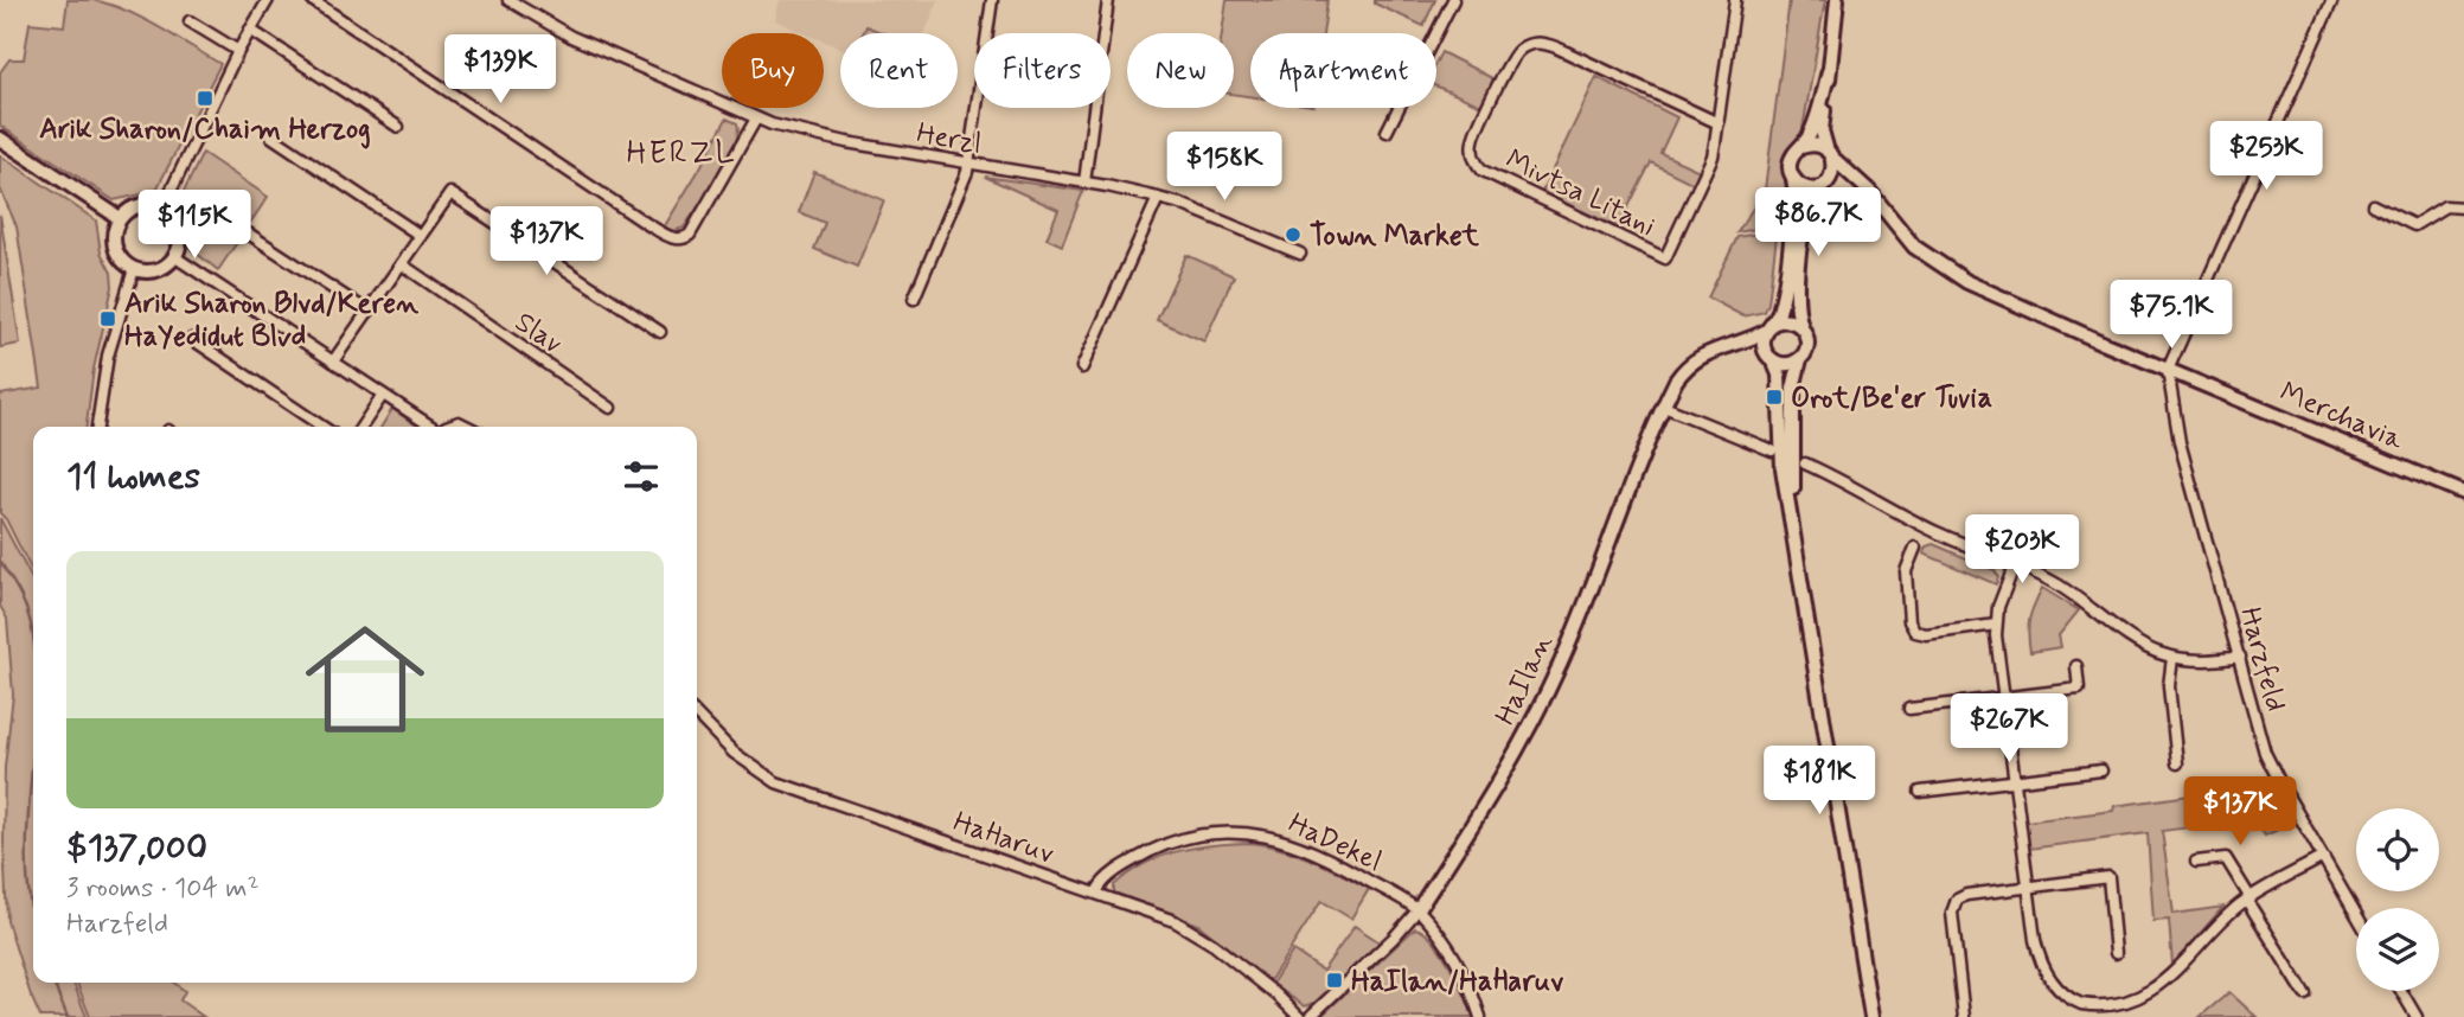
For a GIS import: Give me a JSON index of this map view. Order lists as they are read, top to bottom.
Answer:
{
  "streets": {
    "street": [
      "Herzl",
      "Mivtsa Litani",
      "Slav",
      "Merchavia",
      "Harzfeld",
      "HaIlan",
      "HaHaruv",
      "HaDekel"
    ]
  },
  "crossings": [
    ["Merchavia", "Harzfeld"],
    ["HaIlan", "HaDekel"],
    ["HaHaruv", "HaDekel"]
  ],
  "districts": ["HERZL"],
  "places": {
    "transit": [
      "Arik Sharon/Chaim Herzog",
      "Arik Sharon Blvd/Keren HaYedidut Blvd",
      "Orot/Be'er Tuvia",
      "HaIlan/HaHaruv"
    ],
    "other": ["Town Market"]
  },
  "page": {
    "chip": [
      "Buy",
      "Rent",
      "Filters",
      "New",
      "Apartment"
    ],
    "price": [
      "$139K",
      "$253K",
      "$158K",
      "$86.7K",
      "$115K",
      "$137K",
      "$75.1K",
      "$203K",
      "$267K",
      "$181K",
      "$137K"
    ],
    "heading": "11 homes",
    "list": [
      {
        "name": "$137,000",
        "note": "3 rooms · 104 m² · Harzfeld"
      }
    ]
  }
}
